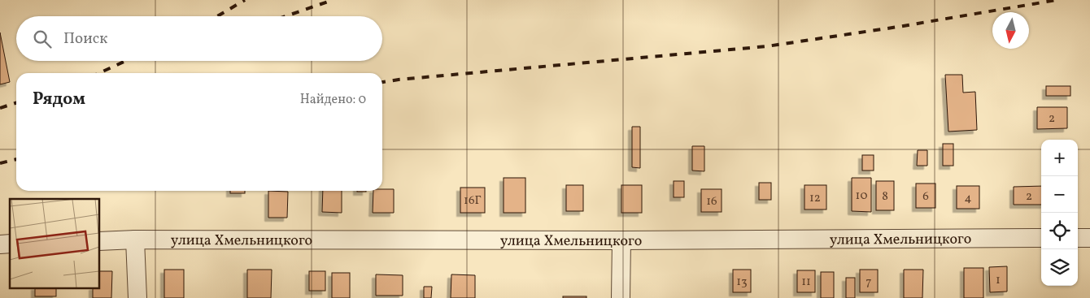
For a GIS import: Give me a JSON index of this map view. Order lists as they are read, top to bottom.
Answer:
{
  "streets": {
    "street": ["улица Хмельницкого"]
  },
  "house_numbers": [
    "2",
    "10",
    "8",
    "6",
    "2",
    "12",
    "4",
    "16Г",
    "16",
    "1",
    "13",
    "11",
    "7"
  ],
  "north": "bottom",
  "page": {
    "search": "Поиск",
    "heading": ["Рядом", "Найдено: 0"],
    "map_buttons": ["+", "−"]
  }
}
